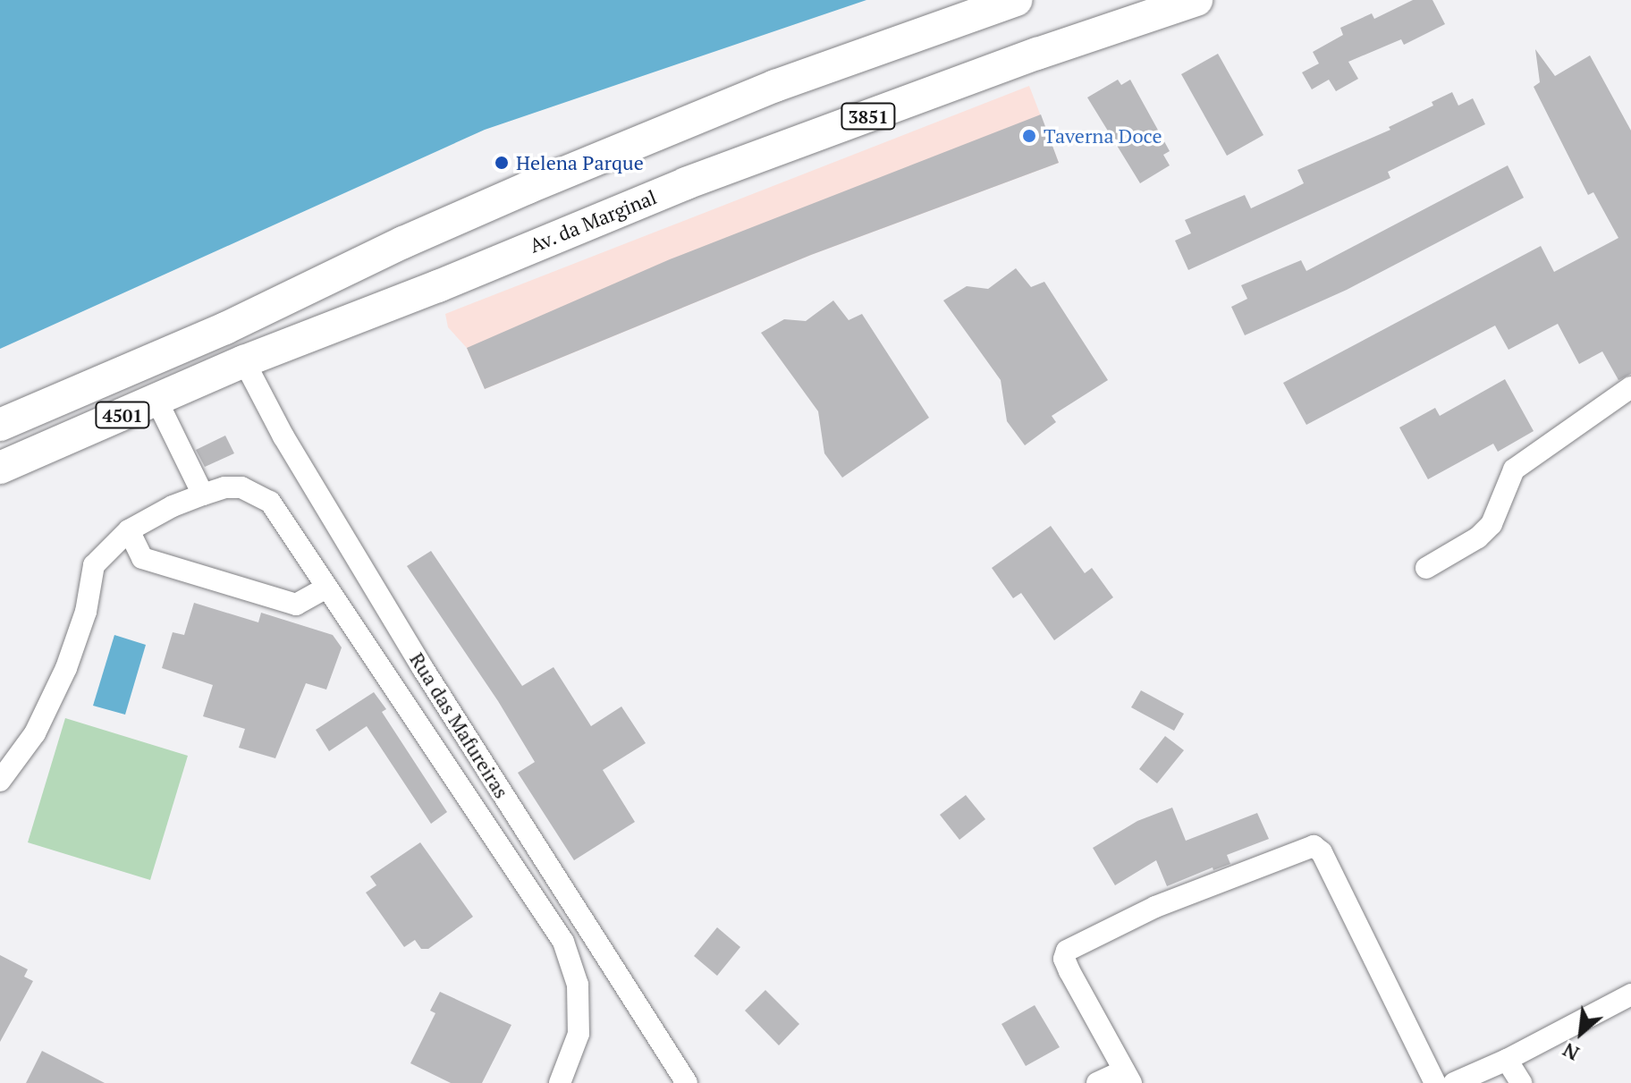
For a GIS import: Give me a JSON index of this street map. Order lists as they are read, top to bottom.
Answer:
{
  "streets": {
    "main road": ["3851", "Av. da Marginal", "4501"],
    "street": ["Rua das Mafureiras"]
  },
  "crossings": [
    ["Av. da Marginal", "Rua das Mafureiras"]
  ],
  "places": ["Taverna Doce", "Helena Parque"],
  "north": "bottom left"
}
